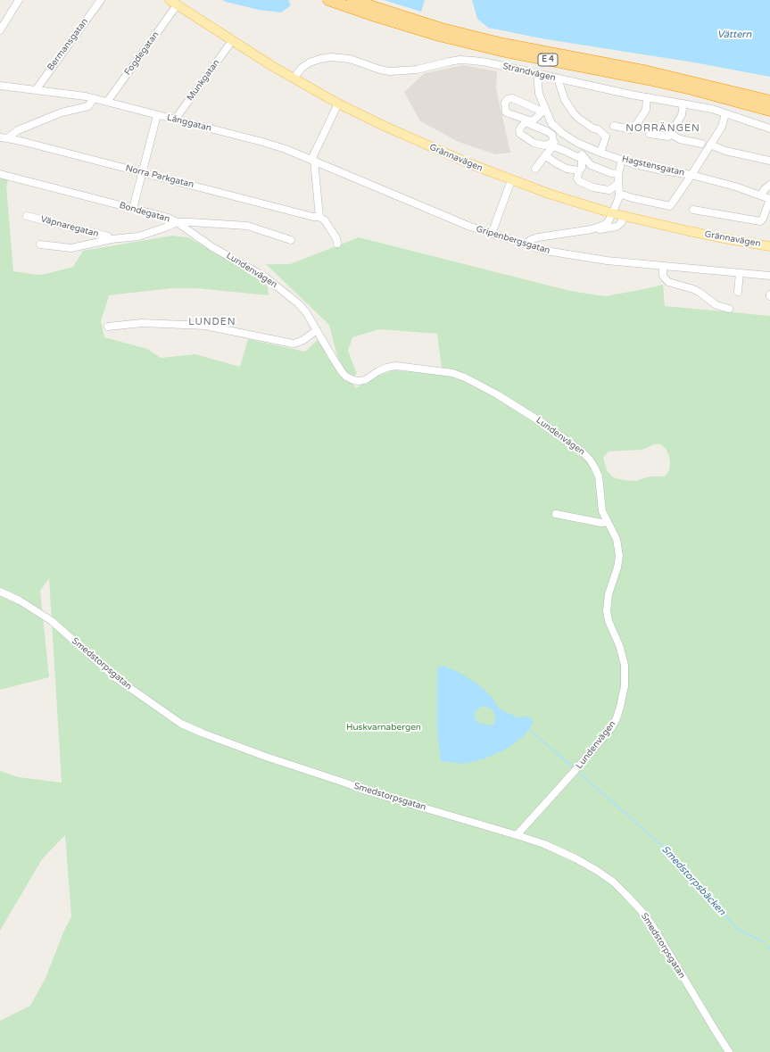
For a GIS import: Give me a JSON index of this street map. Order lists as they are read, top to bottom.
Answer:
{
  "streets": {
    "highway": ["E 4"],
    "main road": ["Grännavägen"],
    "street": [
      "Bermansgatan",
      "Fogdegatan",
      "Strandvägen",
      "Munkgatan",
      "Långgatan",
      "Hagstensgatan",
      "Norra Parkgatan",
      "Bondegatan",
      "Väpnaregatan",
      "Gripenbergsgatan",
      "Lundenvägen",
      "Smedstorpsgatan"
    ]
  },
  "crossings": [
    ["Bermansgatan", "Långgatan"],
    ["Fogdegatan", "Långgatan"],
    ["Fogdegatan", "Grännavägen"],
    ["Strandvägen", "Grännavägen"],
    ["Strandvägen", "Hagstensgatan"],
    ["Munkgatan", "Långgatan"],
    ["Munkgatan", "Grännavägen"],
    ["Långgatan", "Gripenbergsgatan"],
    ["Bondegatan", "Väpnaregatan"],
    ["Bondegatan", "Lundenvägen"],
    ["Väpnaregatan", "Lundenvägen"],
    ["Lundenvägen", "Smedstorpsgatan"]
  ],
  "districts": ["NORRÄNGEN", "LUNDEN"],
  "water": ["Vättern", "Smedstorpsbäcken"],
  "parks": ["Huskvarnabergen"]
}
